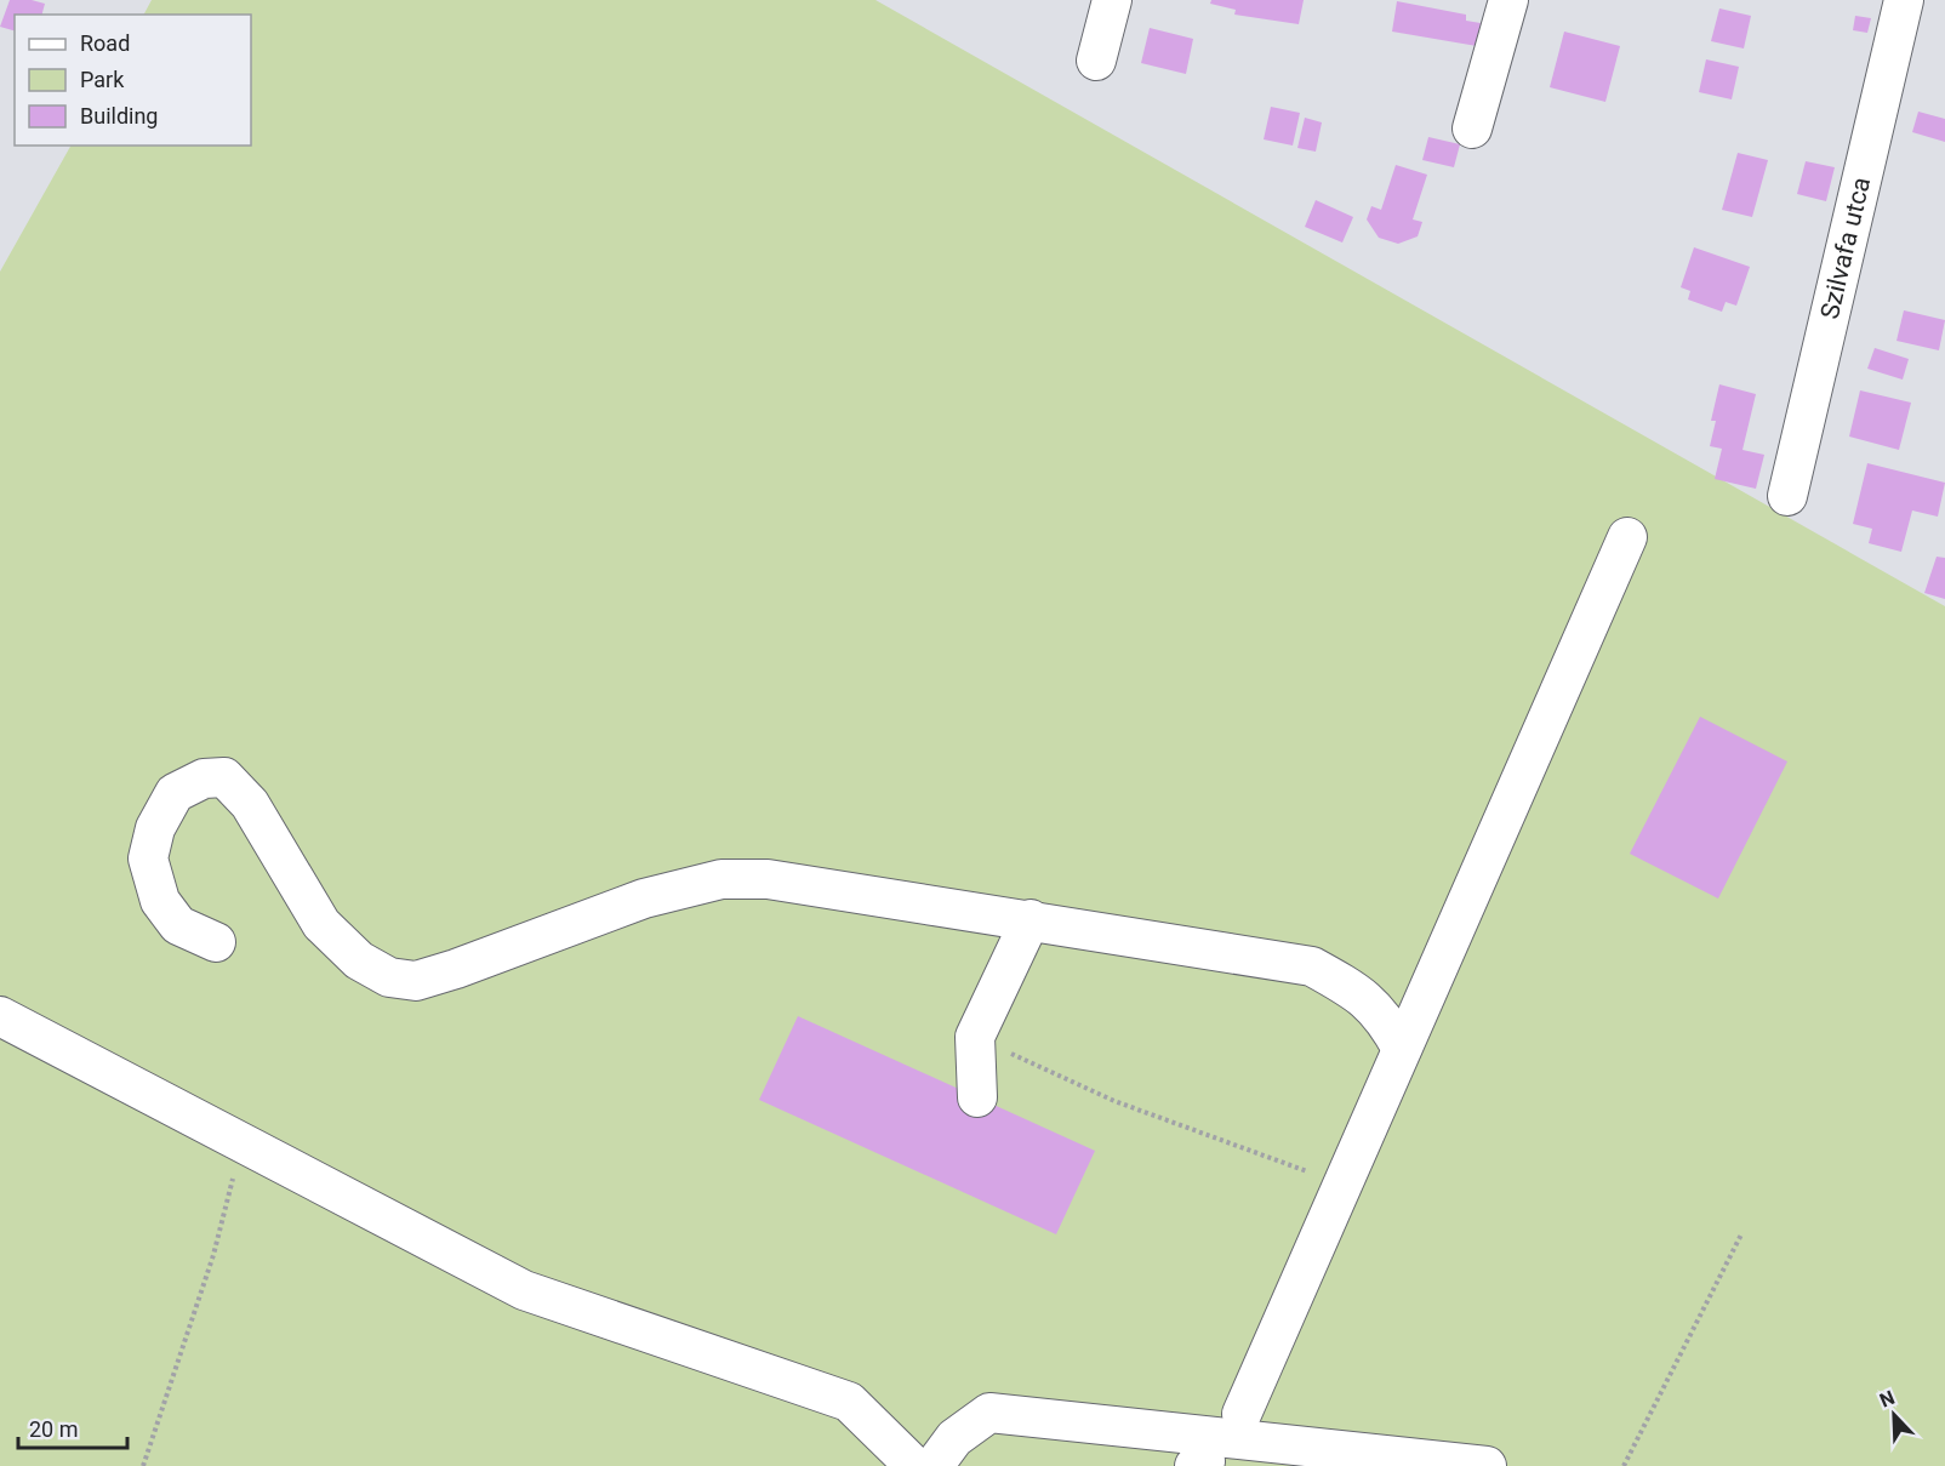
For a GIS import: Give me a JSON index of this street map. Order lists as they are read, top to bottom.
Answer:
{
  "streets": {
    "street": ["Szilvafa utca"]
  },
  "legend": ["Road", "Park", "Building"],
  "scale_bar": "20 m",
  "north": "top left"
}
